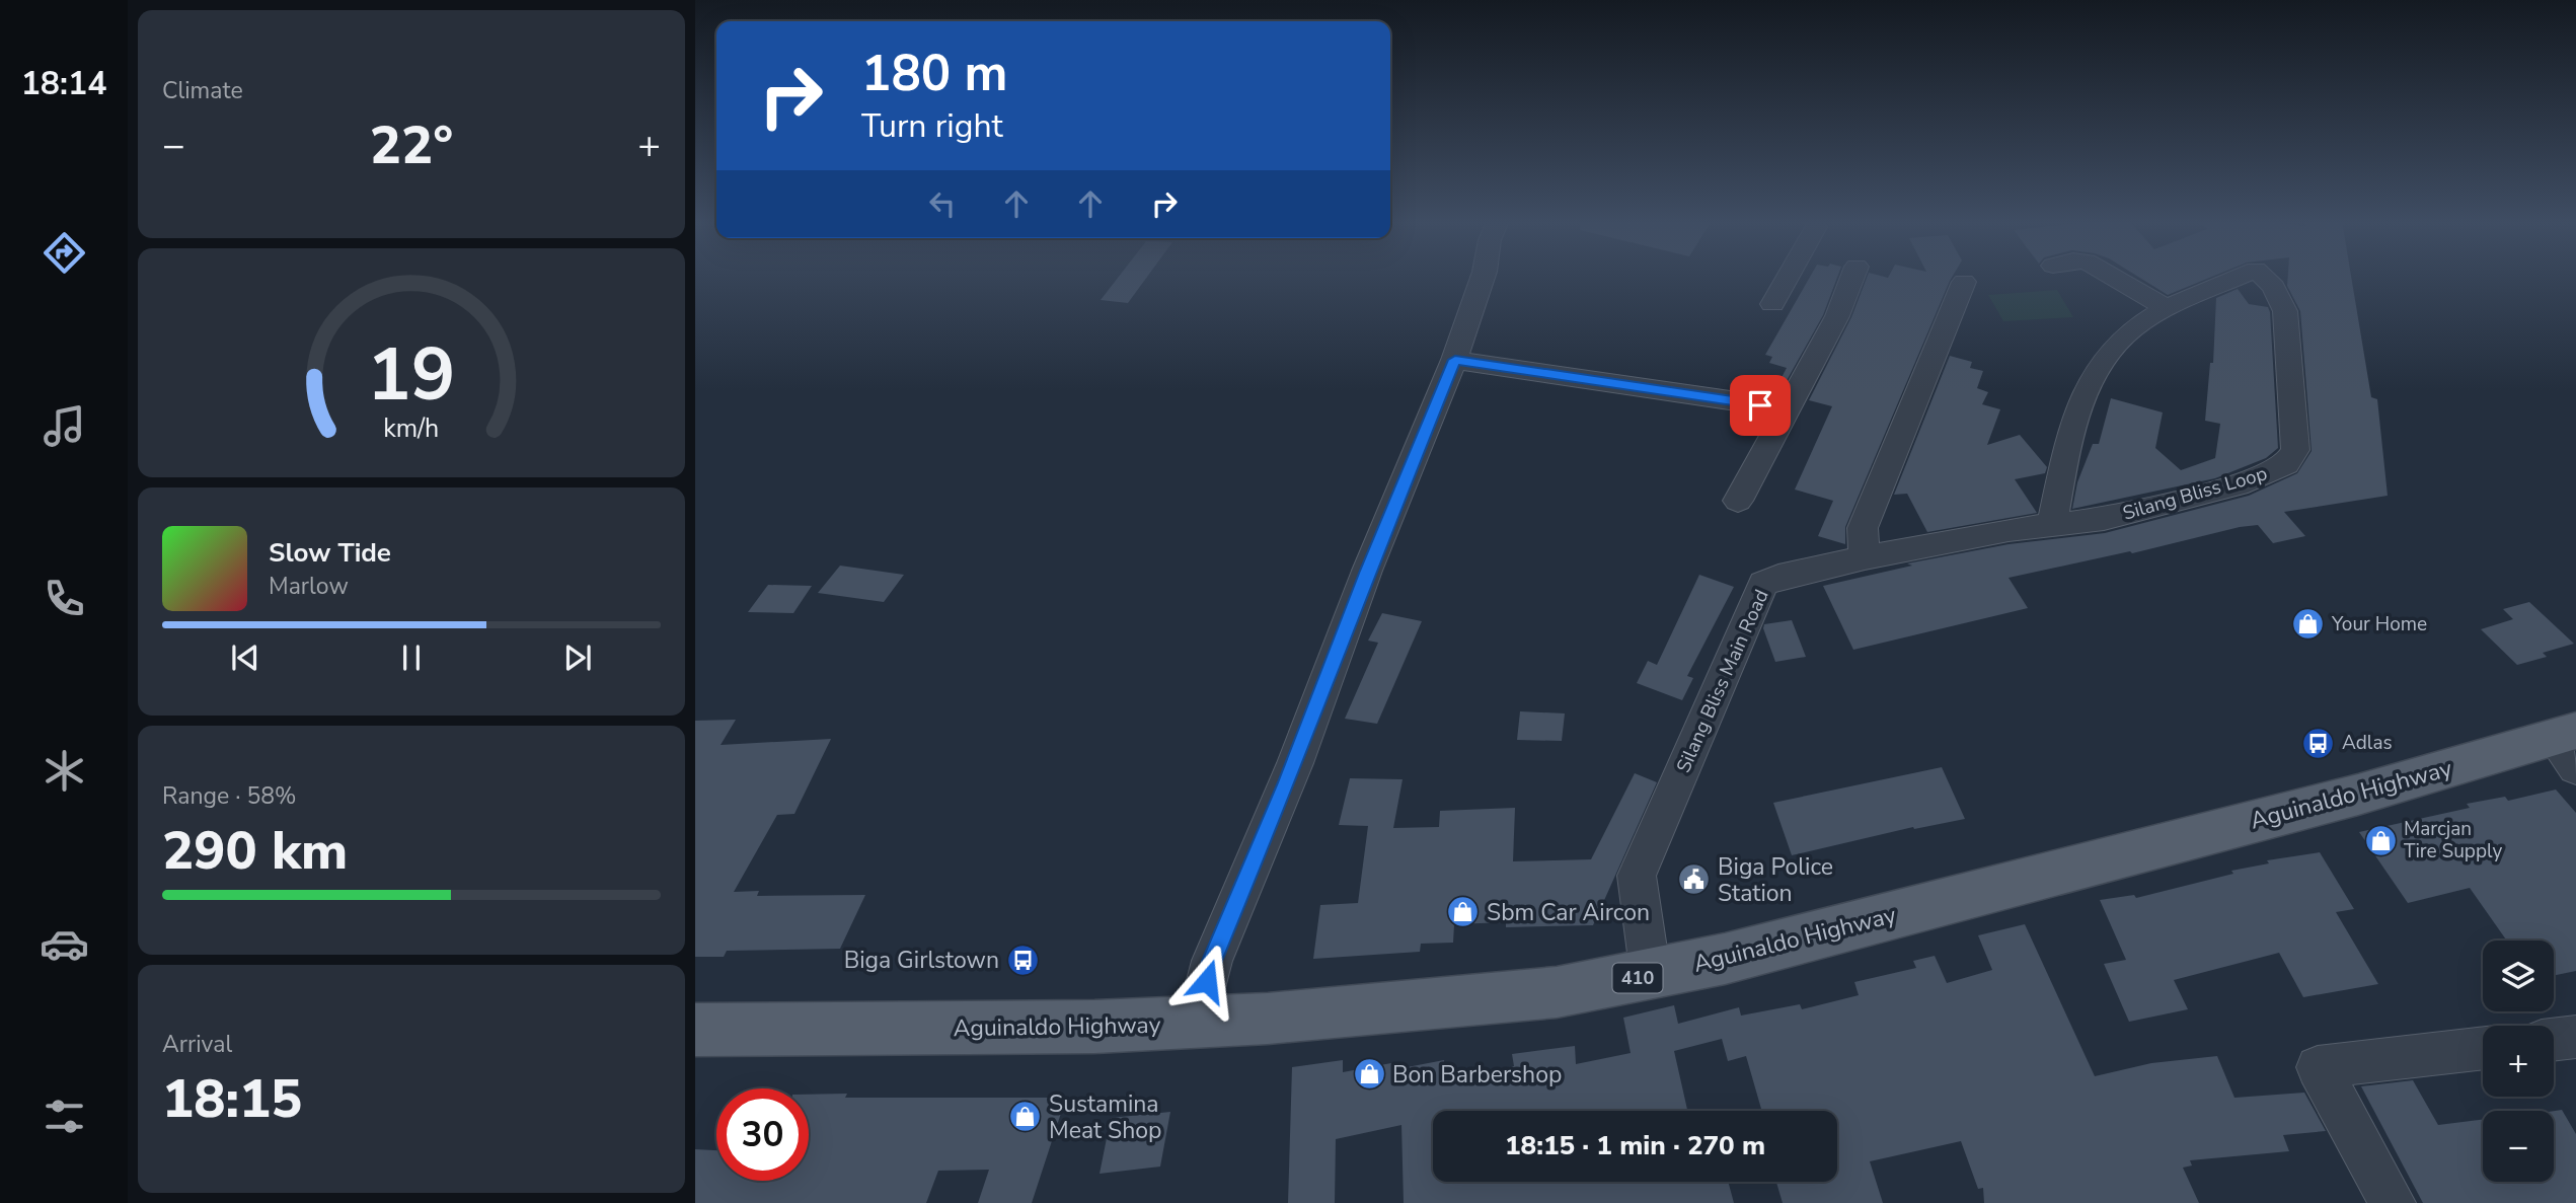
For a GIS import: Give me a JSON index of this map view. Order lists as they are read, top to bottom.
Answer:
{
  "streets": {
    "main road": ["Aguinaldo Highway", "410"],
    "street": ["Silang Bliss Loop", "Silang Bliss Main Road"]
  },
  "crossings": [
    ["Silang Bliss Loop", "Silang Bliss Main Road"],
    ["Silang Bliss Main Road", "Aguinaldo Highway"]
  ],
  "places": {
    "shop": [
      "Your Home",
      "Marcjan Tire Supply",
      "Sbm Car Aircon",
      "Bon Barbershop",
      "Sustamina Meat Shop"
    ],
    "bus stop": ["Adlas", "Biga Girlstown"],
    "public building": ["Biga Police Station"]
  },
  "page": {
    "tabs": "18:14",
    "tile": [
      "Climate",
      ["Range · 58%", "290 km"],
      ["Arrival", "18:15"]
    ],
    "turn": ["180 m", "Turn right"],
    "heat": ["−", "22°", "+"],
    "song": ["Slow Tide", "Marlow"],
    "map_buttons": ["+", "−"],
    "limit": "30",
    "trip": "18:15 · 1 min · 270 m",
    "gauge": ["19", "km/h"]
  }
}
